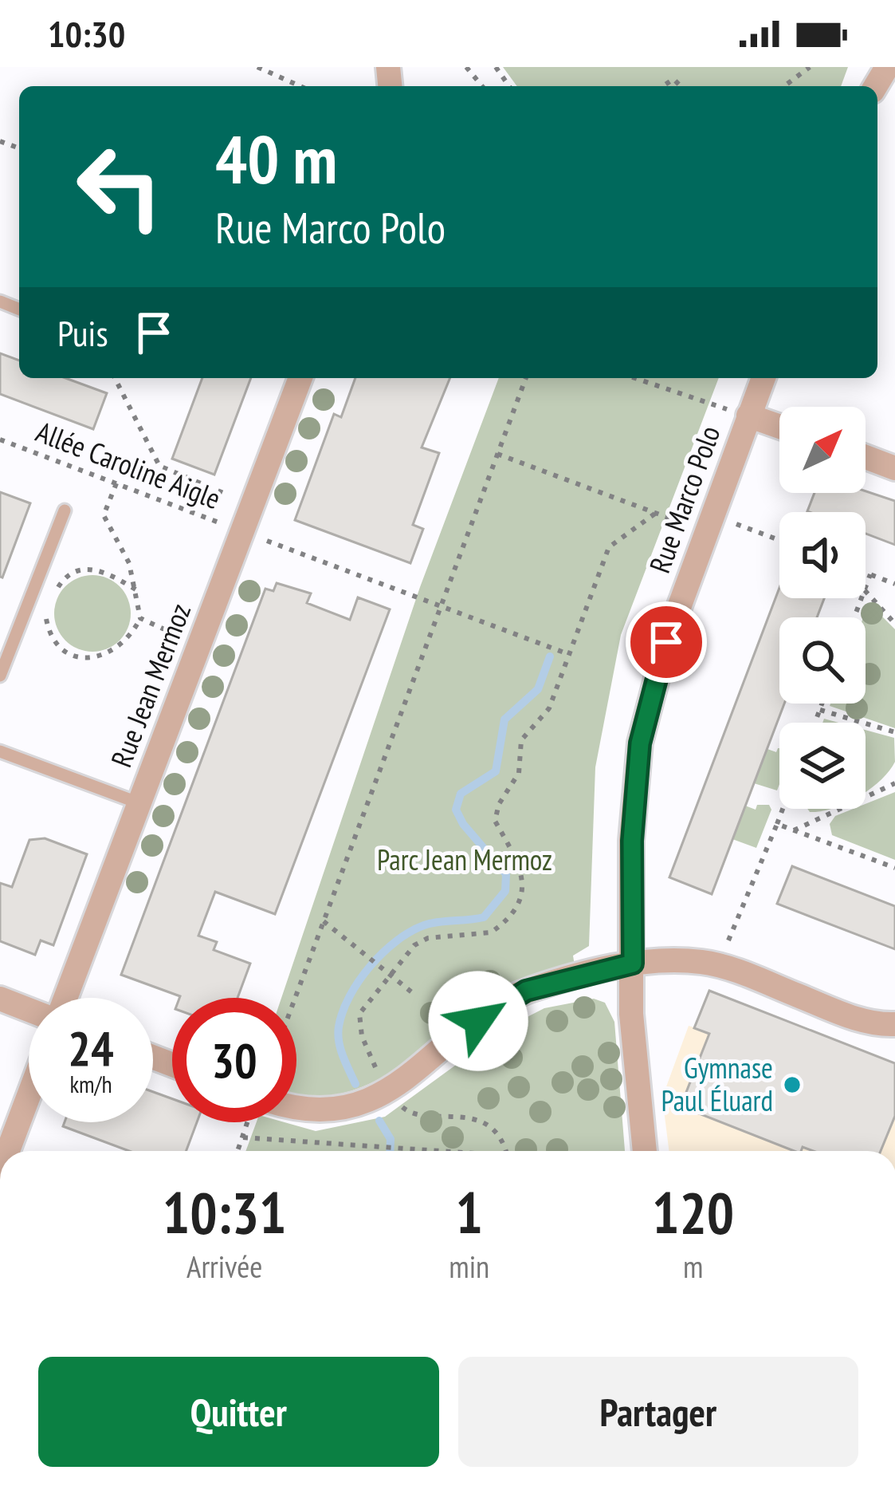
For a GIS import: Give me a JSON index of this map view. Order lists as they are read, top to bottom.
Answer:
{
  "streets": {
    "street": ["Rue Marco Polo", "Rue Jean Mermoz"],
    "path": ["Allée Caroline Aigle"]
  },
  "crossings": [
    ["Allée Caroline Aigle", "Rue Jean Mermoz"]
  ],
  "parks": ["Parc Jean Mermoz"],
  "places": ["Gymnase Paul Éluard"],
  "north": "top right",
  "page": {
    "status": "10:30",
    "turn": ["40 m", "Rue Marco Polo"],
    "then": "Puis",
    "speed": "24 km/h",
    "limit": "30",
    "eta": [
      "10:31",
      "Arrivée",
      "1",
      "min",
      "120",
      "m"
    ],
    "buttons": ["Quitter", "Partager"]
  }
}
